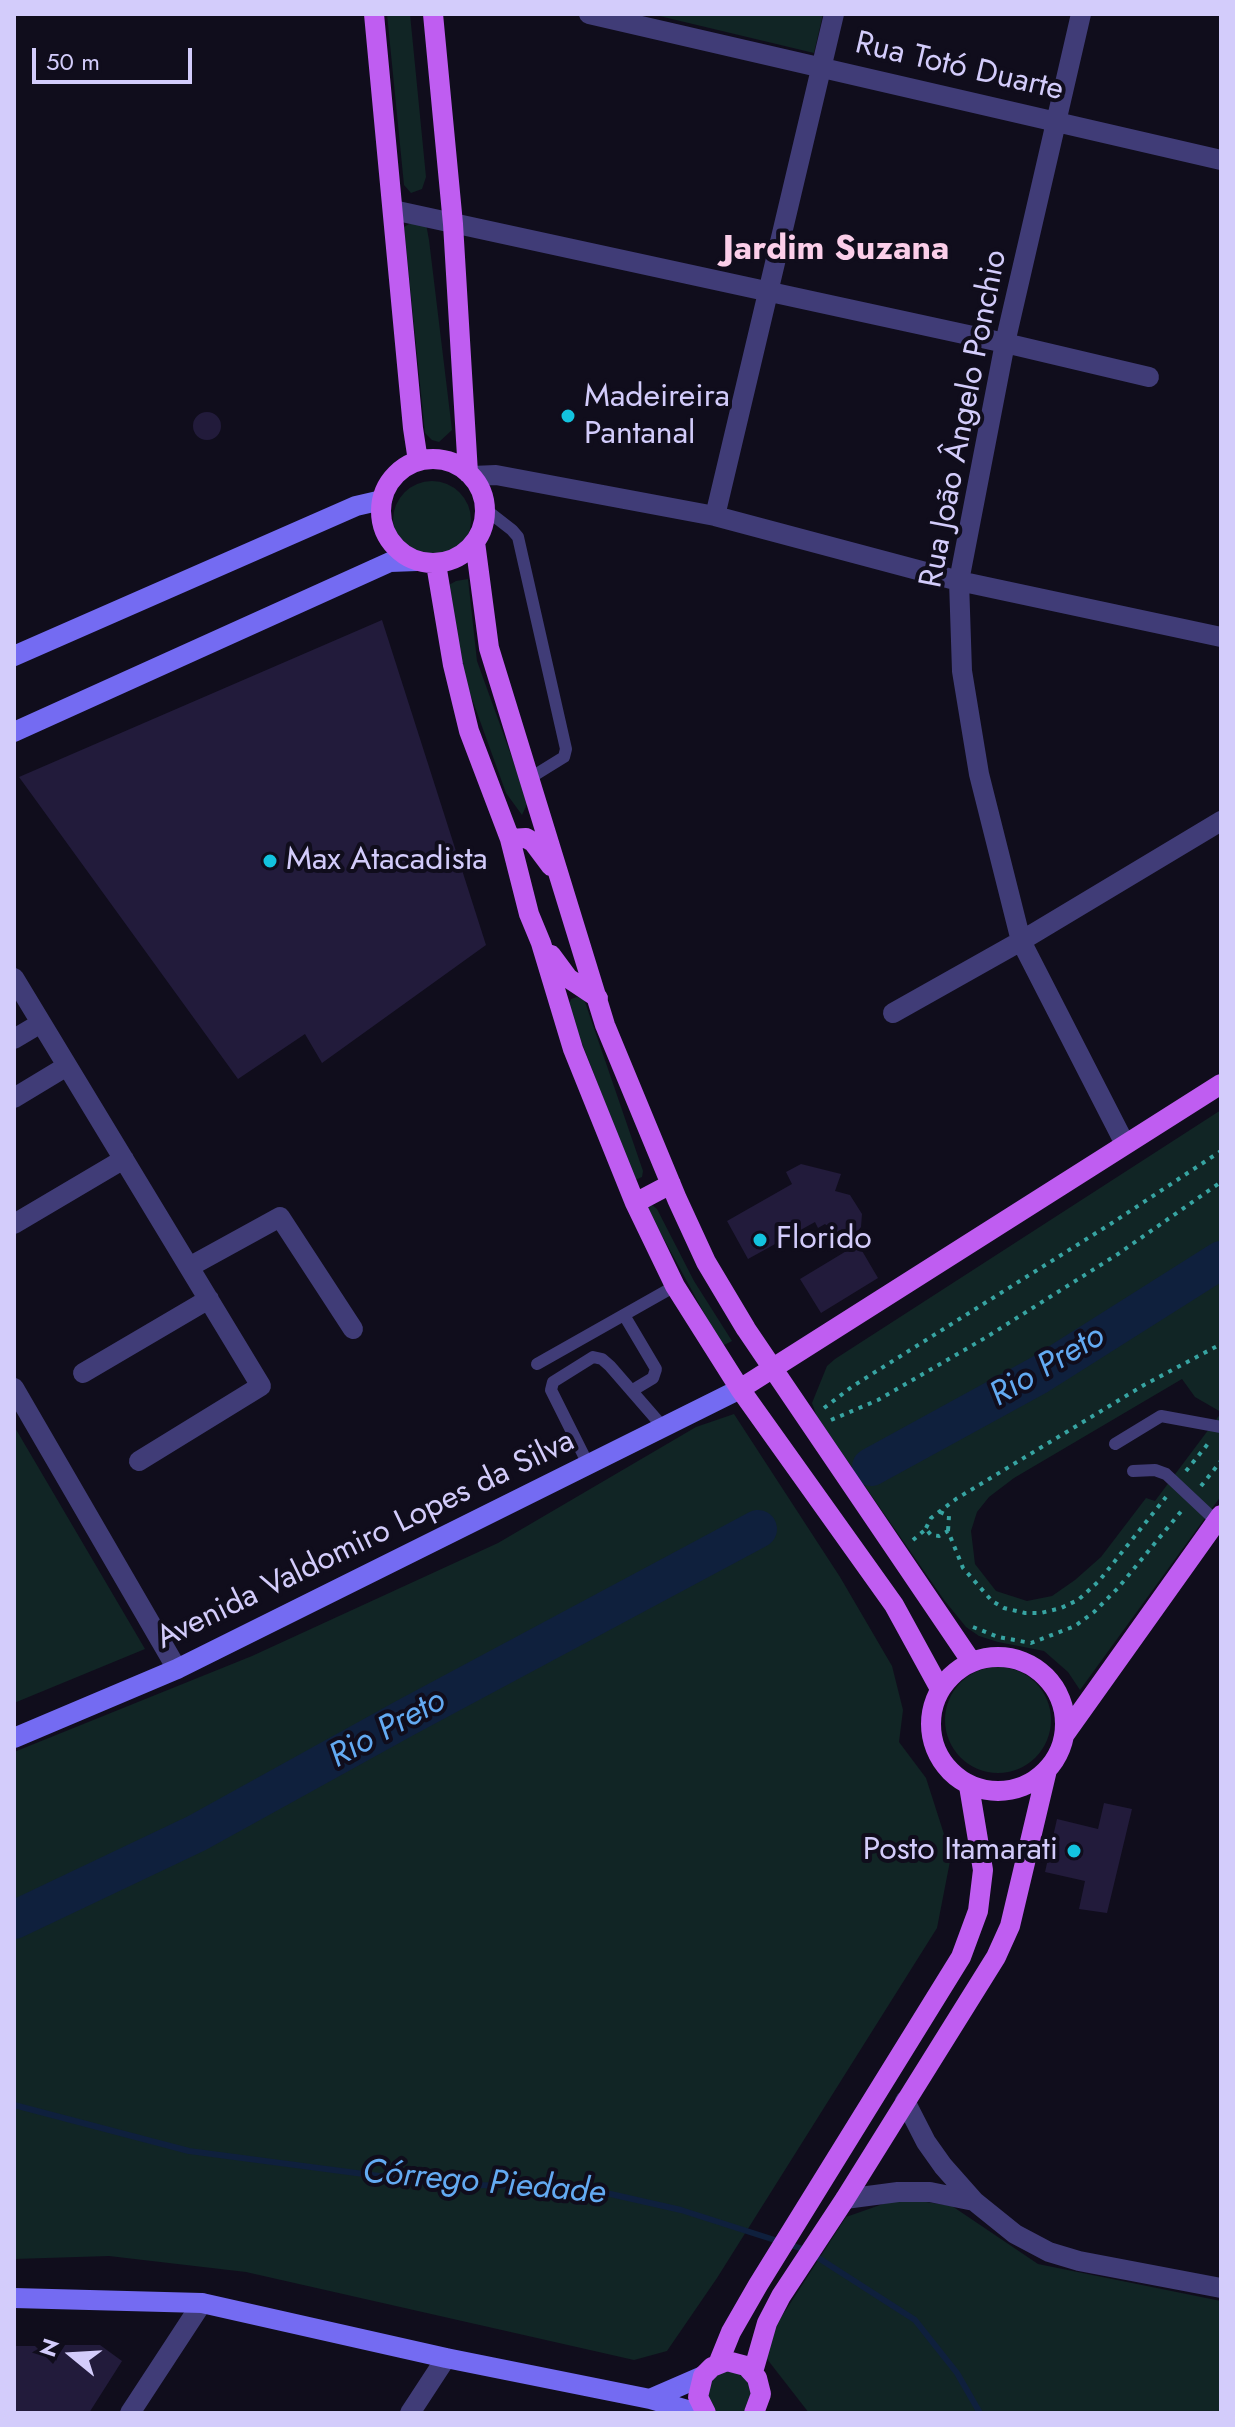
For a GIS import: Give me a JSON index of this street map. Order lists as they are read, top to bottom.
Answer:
{
  "streets": {
    "main road": ["Avenida Valdomiro Lopes da Silva"],
    "street": ["Rua Totó Duarte", "Rua João Ângelo Ponchio"]
  },
  "crossings": [
    ["Rua Totó Duarte", "Rua João Ângelo Ponchio"]
  ],
  "districts": ["Jardim Suzana"],
  "water": ["Rio Preto", "Córrego Piedade"],
  "places": [
    "Madeireira Pantanal",
    "Max Atacadista",
    "Florido",
    "Posto Itamarati"
  ],
  "scale_bar": "50 m",
  "north": "left"
}
